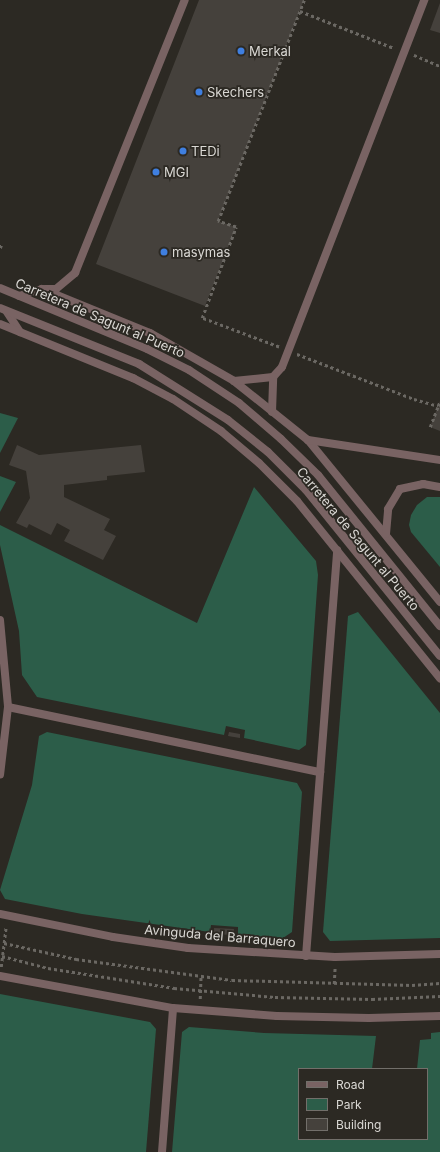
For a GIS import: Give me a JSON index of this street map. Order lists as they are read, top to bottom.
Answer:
{
  "streets": {
    "street": ["Carretera de Sagunt al Puerto", "Avinguda del Barraquero"]
  },
  "places": [
    "Merkal",
    "Skechers",
    "TEDi",
    "MGI",
    "masymas"
  ],
  "legend": ["Road", "Park", "Building"]
}
